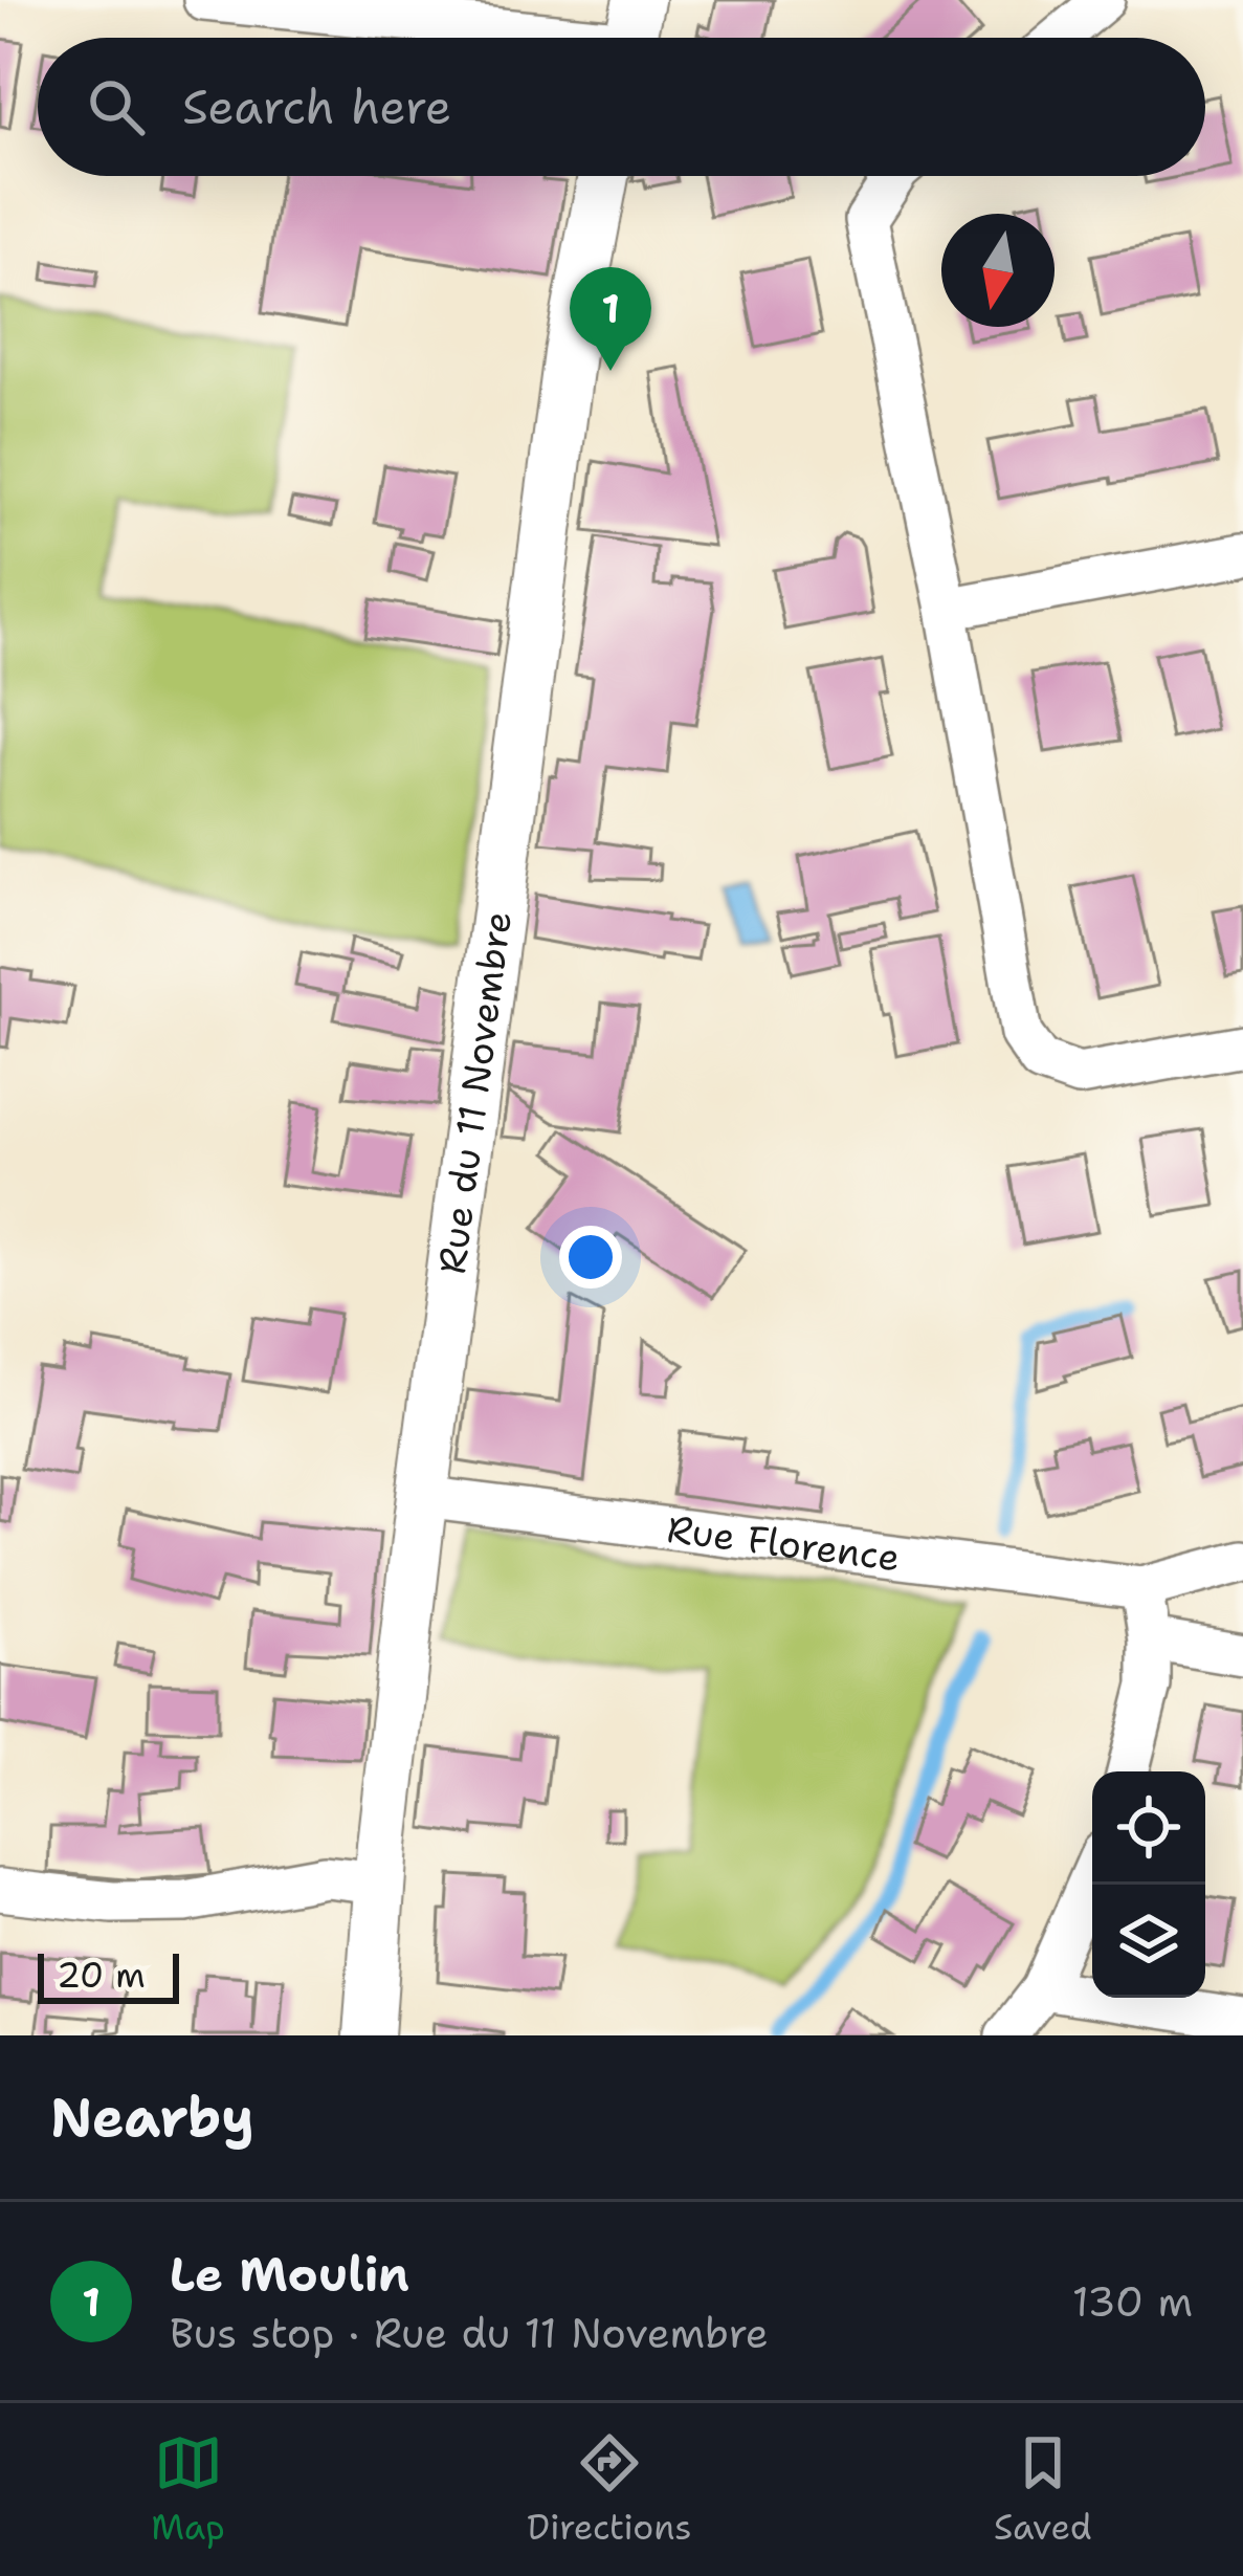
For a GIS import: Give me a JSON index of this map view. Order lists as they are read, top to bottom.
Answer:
{
  "streets": {
    "street": ["Rue du 11 Novembre", "Rue Florence"]
  },
  "crossings": [
    ["Rue du 11 Novembre", "Rue Florence"]
  ],
  "scale_bar": "20 m",
  "north": "bottom",
  "page": {
    "search": "Search here",
    "pins": "1",
    "scale": "20 m",
    "heading": "Nearby",
    "list": [
      {
        "mark": "1",
        "name": "Le Moulin",
        "note": "Bus stop · Rue du 11 Novembre",
        "value": "130 m"
      }
    ],
    "nav": ["Map", "Directions", "Saved"]
  }
}
